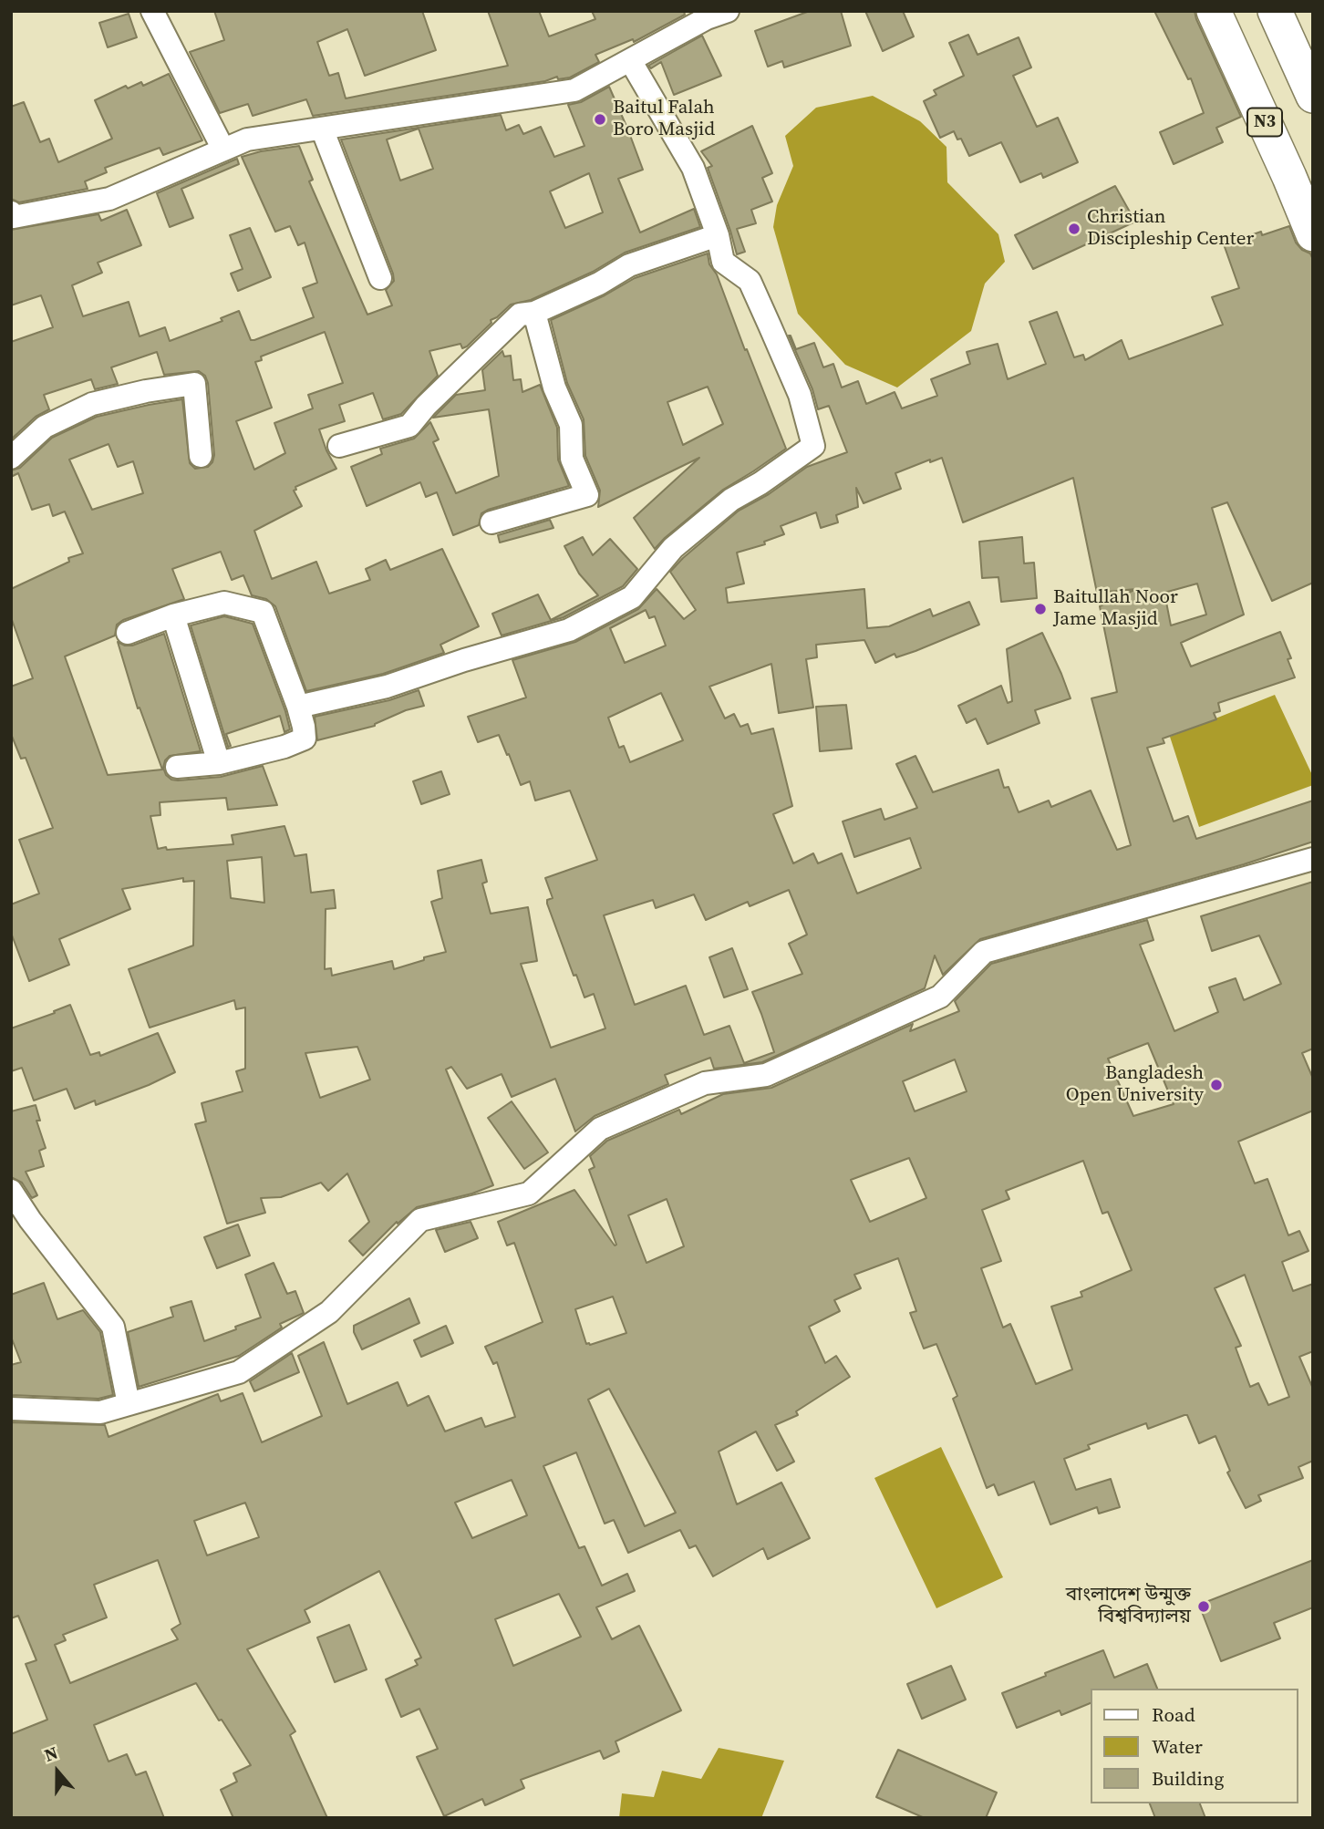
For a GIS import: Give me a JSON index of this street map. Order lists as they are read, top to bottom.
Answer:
{
  "streets": {
    "highway": ["N3"]
  },
  "places": [
    "Baitul Falah Boro Masjid",
    "Christian Discipleship Center",
    "Baitullah Noor Jame Masjid",
    "Bangladesh Open University",
    "বাংলাদেশ উন্মুক্ত বিশ্ববিদ্যালয়"
  ],
  "legend": ["Road", "Water", "Building"],
  "north": "top"
}
